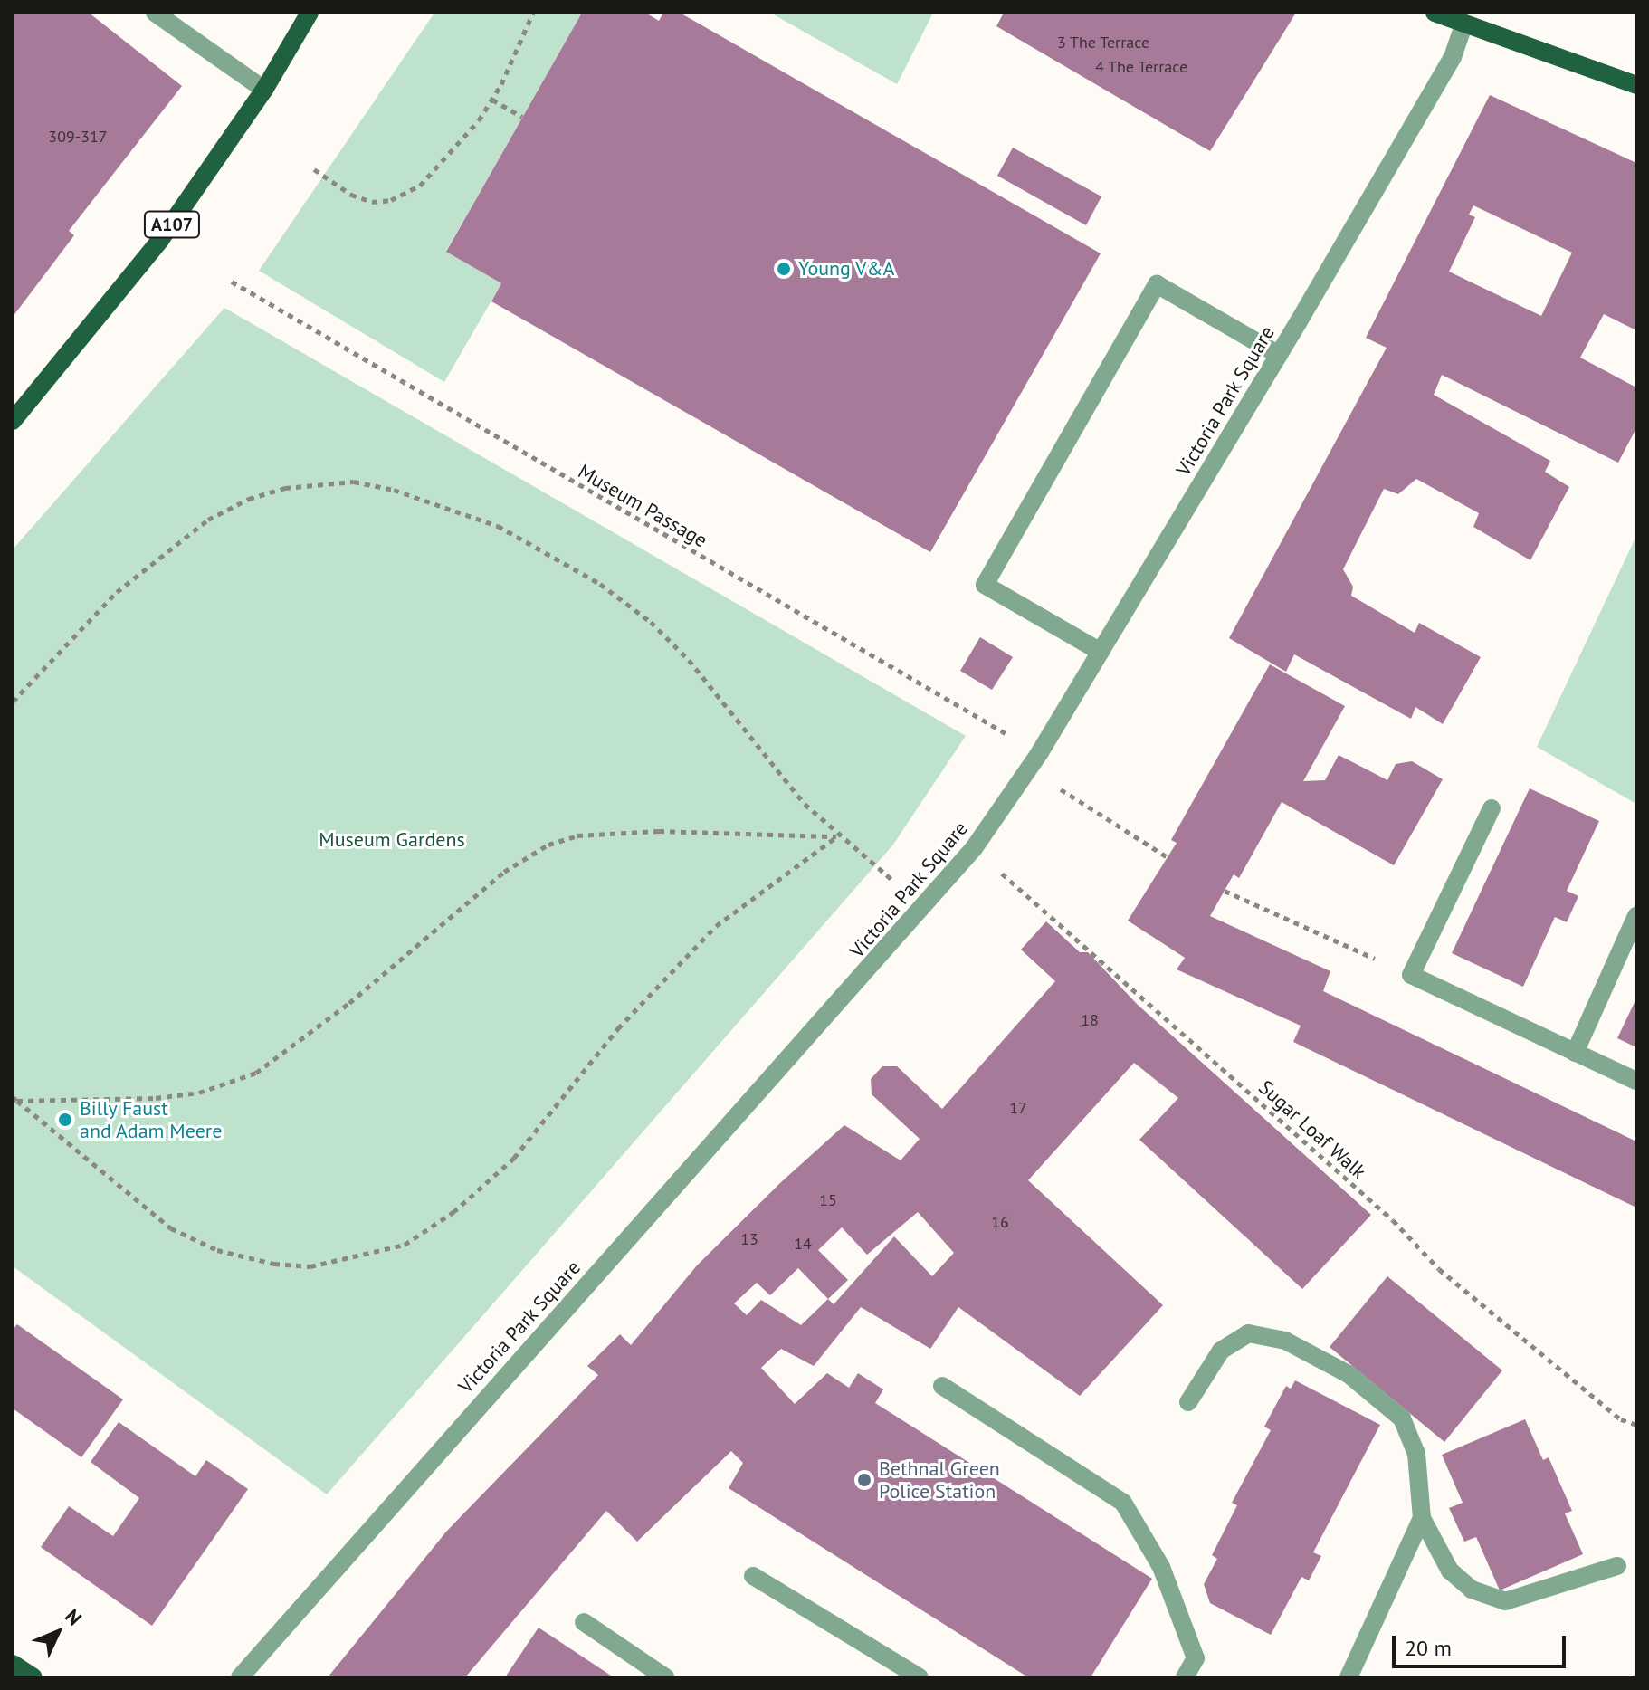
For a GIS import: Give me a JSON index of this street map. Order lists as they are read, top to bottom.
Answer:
{
  "streets": {
    "main road": ["A107"],
    "street": ["Victoria Park Square"],
    "path": ["Museum Passage", "Sugar Loaf Walk"]
  },
  "crossings": [
    ["Victoria Park Square", "Museum Passage"],
    ["Victoria Park Square", "Sugar Loaf Walk"]
  ],
  "parks": ["Museum Gardens"],
  "places": ["Young V&A", "Billy Faust and Adam Meere", "Bethnal Green Police Station"],
  "house_numbers": [
    "3 The Terrace",
    "4 The Terrace",
    "309-317",
    "18",
    "17",
    "15",
    "16",
    "13",
    "14"
  ],
  "scale_bar": "20 m",
  "north": "top right"
}
